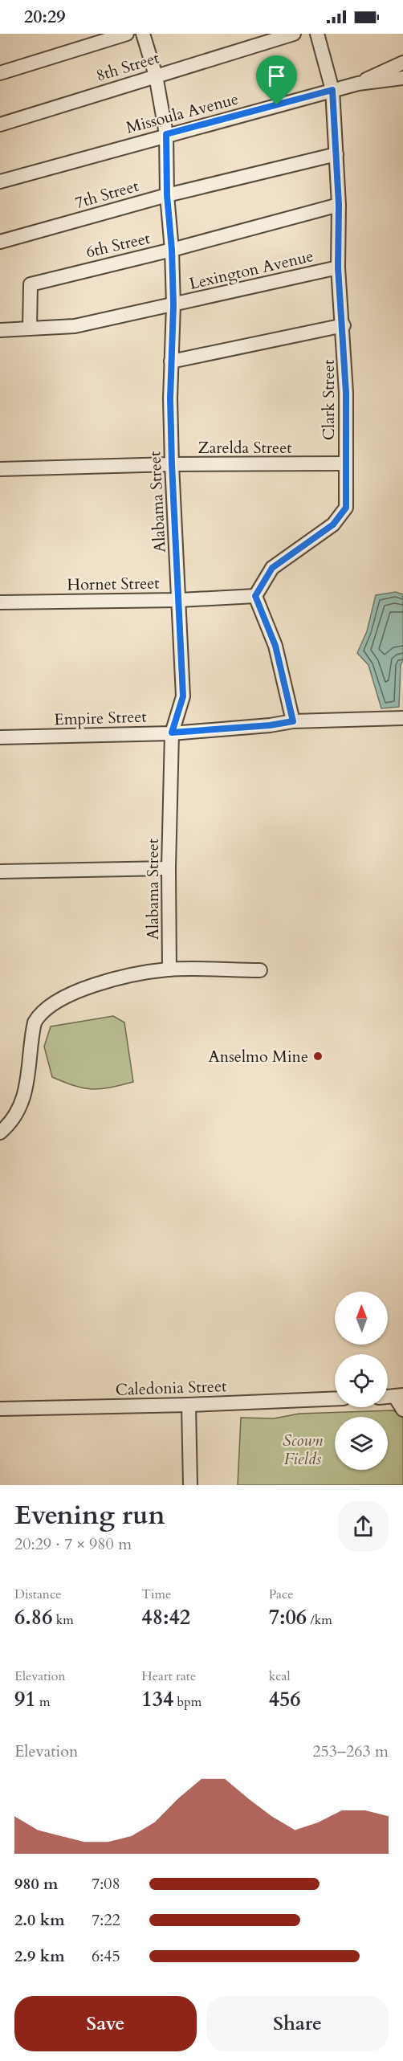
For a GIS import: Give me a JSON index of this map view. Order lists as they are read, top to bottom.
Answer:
{
  "streets": {
    "street": [
      "8th Street",
      "Missoula Avenue",
      "7th Street",
      "6th Street",
      "Lexington Avenue",
      "Clark Street",
      "Zarelda Street",
      "Alabama Street",
      "Hornet Street",
      "Empire Street",
      "Caledonia Street"
    ]
  },
  "crossings": [
    ["8th Street", "Alabama Street"],
    ["Missoula Avenue", "Clark Street"],
    ["Missoula Avenue", "Alabama Street"],
    ["7th Street", "Clark Street"],
    ["7th Street", "Alabama Street"],
    ["6th Street", "Lexington Avenue"],
    ["6th Street", "Clark Street"],
    ["6th Street", "Alabama Street"],
    ["Lexington Avenue", "Clark Street"],
    ["Lexington Avenue", "Alabama Street"],
    ["Clark Street", "Zarelda Street"],
    ["Clark Street", "Hornet Street"],
    ["Zarelda Street", "Alabama Street"],
    ["Alabama Street", "Hornet Street"],
    ["Alabama Street", "Empire Street"]
  ],
  "parks": ["Scown Fields"],
  "places": ["Anselmo Mine"],
  "north": "top",
  "page": {
    "status": "20:29",
    "heading": ["Evening run", "20:29 · 7 × 980 m"],
    "stats": [
      ["Distance", "6.86 km"],
      ["Time", "48:42"],
      ["Pace", "7:06 /km"],
      ["Elevation", "91 m"],
      ["Heart rate", "134 bpm"],
      ["kcal", "456"]
    ],
    "chart": ["Elevation", "253–263 m"],
    "list": [
      {
        "name": "980 m",
        "note": "7:08"
      },
      {
        "name": "2.0 km",
        "note": "7:22"
      },
      {
        "name": "2.9 km",
        "note": "6:45"
      }
    ],
    "buttons": ["Save", "Share"]
  }
}
